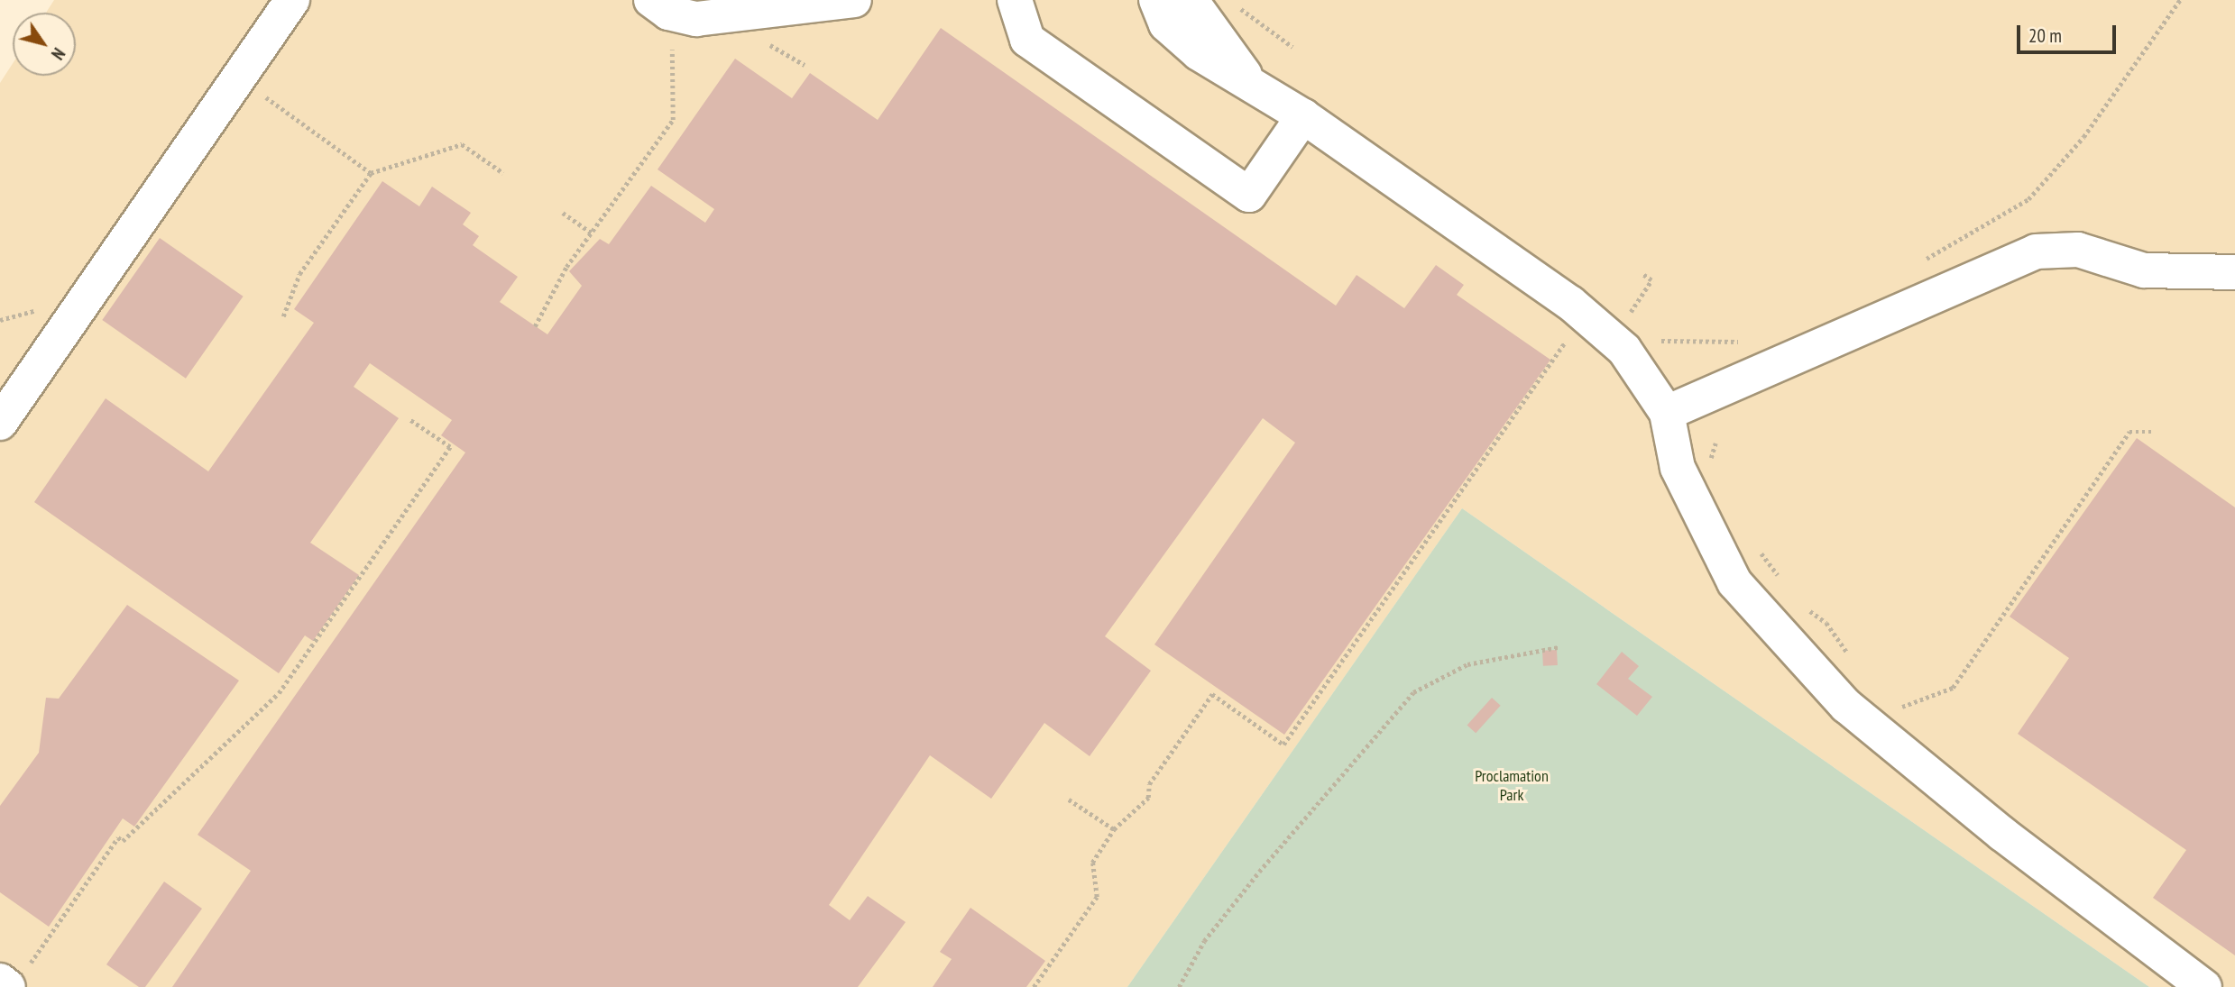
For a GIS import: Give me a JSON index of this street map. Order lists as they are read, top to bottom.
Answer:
{
  "parks": ["Proclamation Park"],
  "scale_bar": "20 m",
  "north": "bottom right"
}
